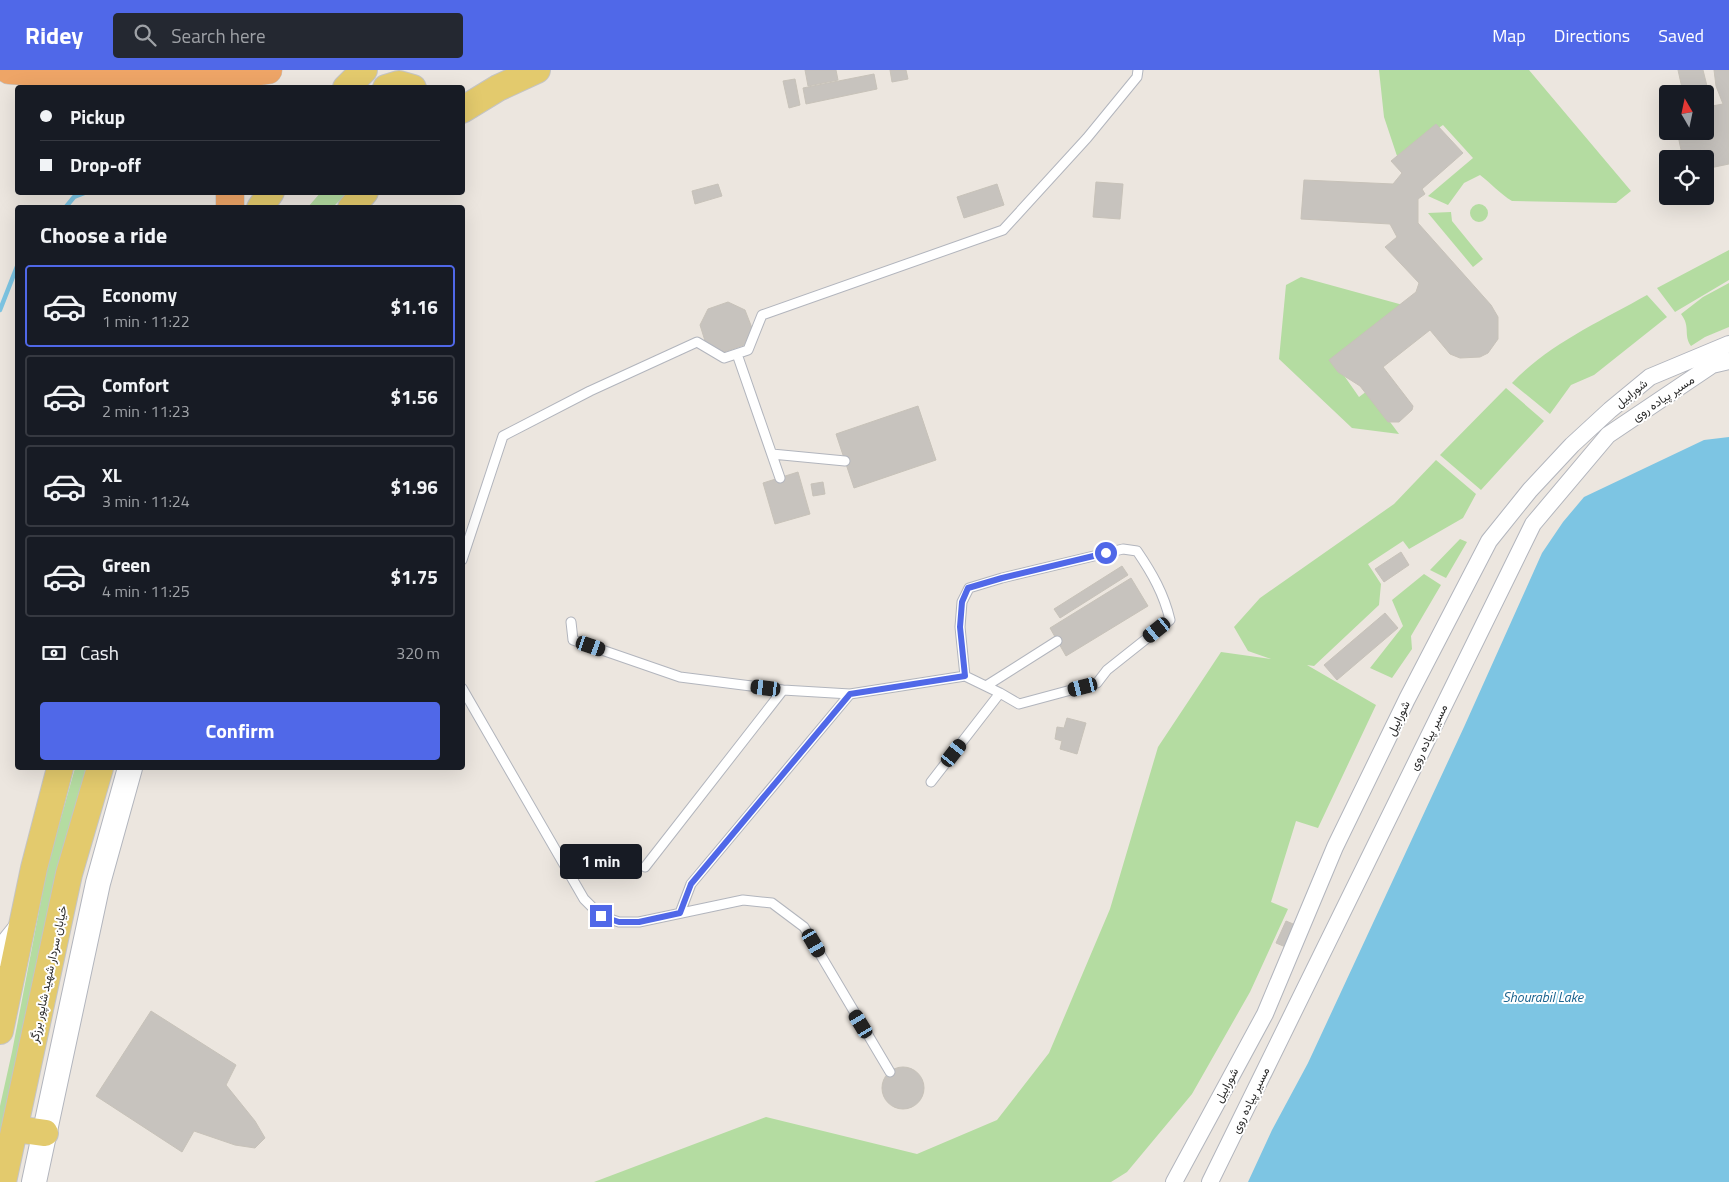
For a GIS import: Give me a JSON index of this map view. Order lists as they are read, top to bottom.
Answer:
{
  "streets": {
    "main road": ["خیابان سردار شهید شاپور برزگر"],
    "street": ["شورابیل", "مسیر پیاده روی"]
  },
  "water": ["Shourabil Lake"],
  "north": "top",
  "page": {
    "header": "Ridey",
    "search": "Search here",
    "nav": ["Map", "Directions", "Saved"],
    "banner": ["Pickup", "Drop-off"],
    "heading": "Choose a ride",
    "list": [
      {
        "name": "Economy",
        "note": "1 min · 11:22",
        "value": "$1.16"
      },
      {
        "name": "Comfort",
        "note": "2 min · 11:23",
        "value": "$1.56"
      },
      {
        "name": "XL",
        "note": "3 min · 11:24",
        "value": "$1.96"
      },
      {
        "name": "Green",
        "note": "4 min · 11:25",
        "value": "$1.75"
      }
    ],
    "pay": ["Cash", "320 m"],
    "buttons": "Confirm",
    "bubble": "1 min"
  }
}
